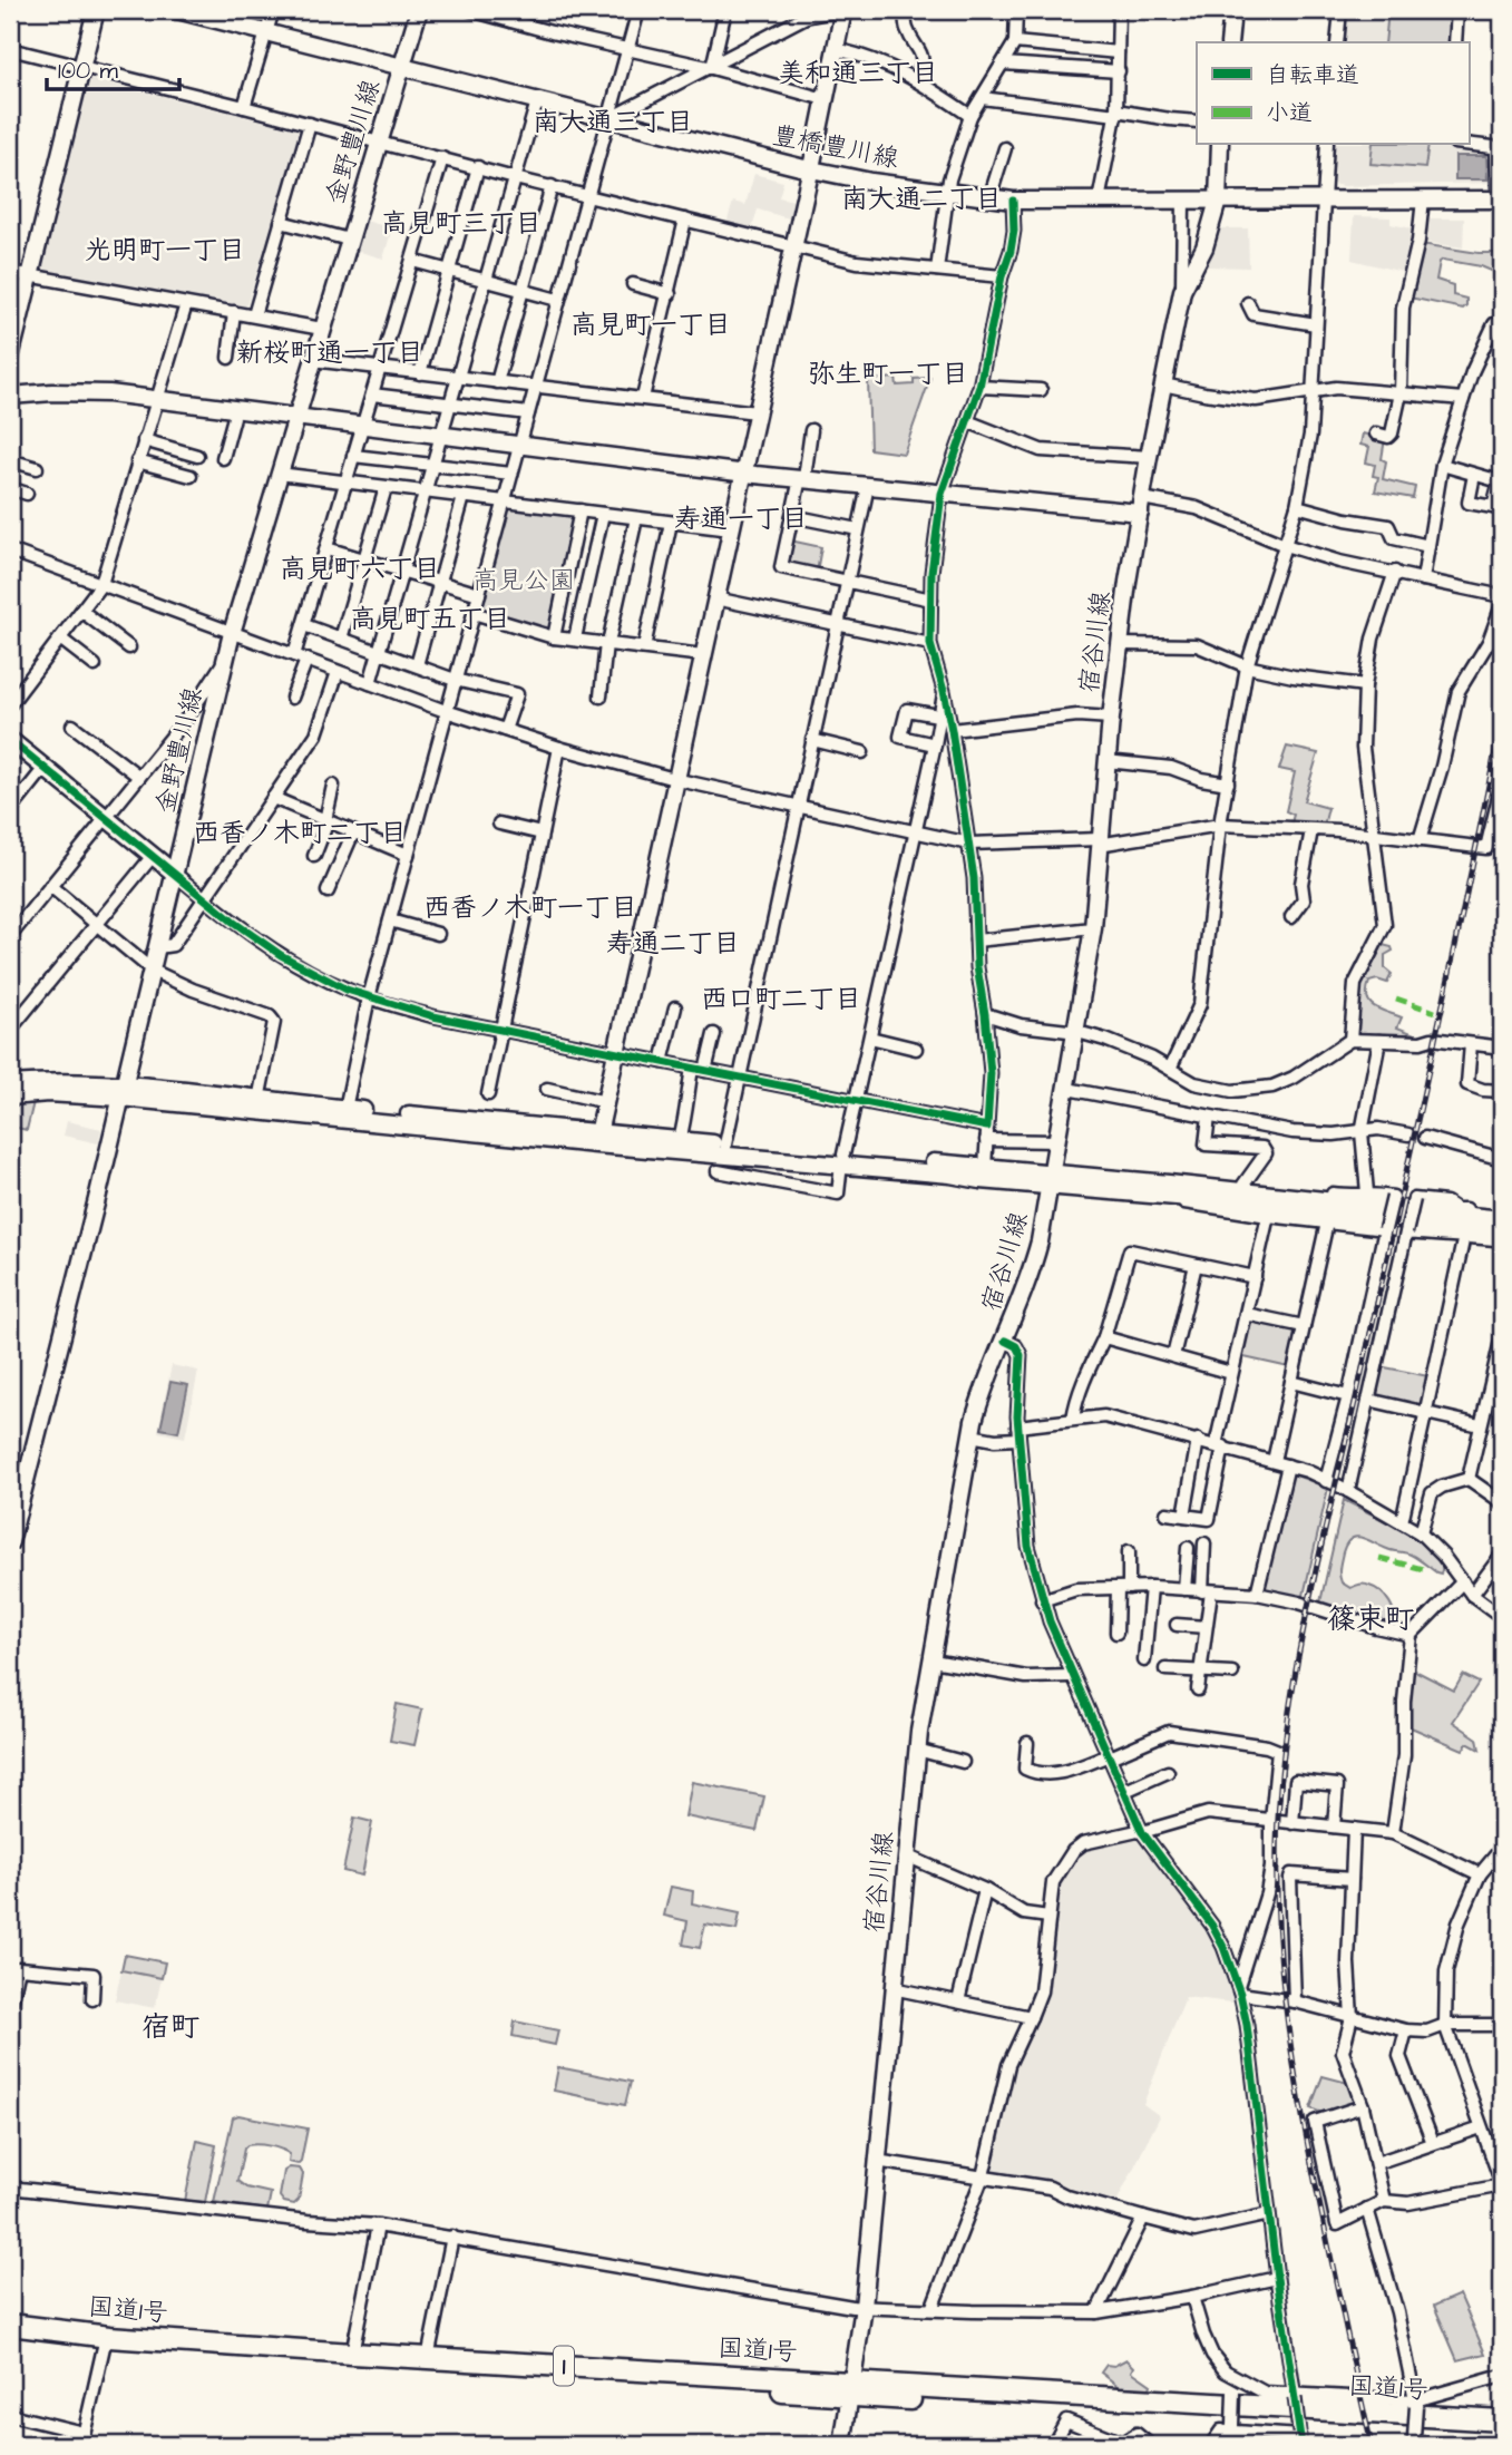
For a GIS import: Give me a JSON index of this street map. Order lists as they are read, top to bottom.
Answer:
{
  "streets": {
    "highway": ["国道1号", "1"],
    "street": ["金野豊川線", "豊橋豊川線", "宿谷川線"]
  },
  "crossings": [
    ["金野豊川線", "豊橋豊川線"],
    ["豊橋豊川線", "宿谷川線"],
    ["宿谷川線", "国道1号"]
  ],
  "districts": [
    "美和通三丁目",
    "南大通三丁目",
    "南大通二丁目",
    "高見町三丁目",
    "光明町一丁目",
    "高見町一丁目",
    "新桜町通一丁目",
    "弥生町一丁目",
    "寿通一丁目",
    "高見町六丁目",
    "高見町五丁目",
    "西香ノ木町二丁目",
    "西香ノ木町一丁目",
    "寿通二丁目",
    "西口町二丁目",
    "篠束町",
    "宿町"
  ],
  "parks": ["高見公園"],
  "legend": ["自転車道", "小道"],
  "scale_bar": "100 m"
}
